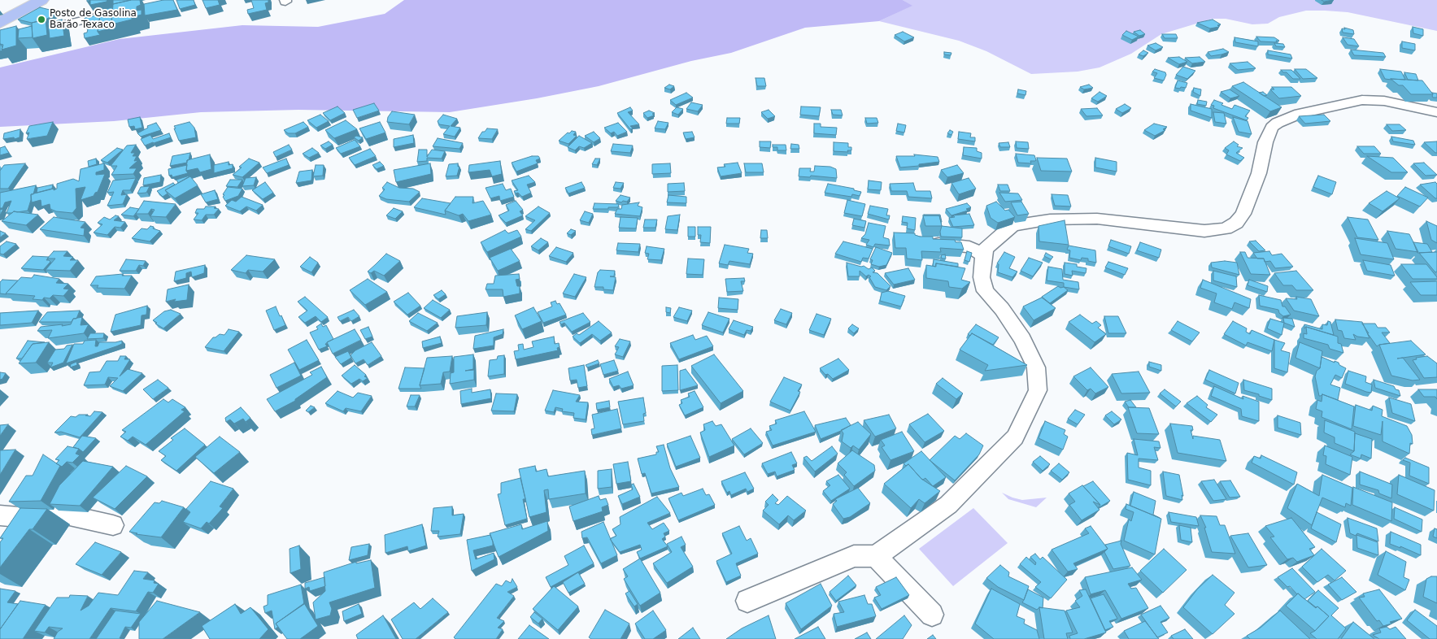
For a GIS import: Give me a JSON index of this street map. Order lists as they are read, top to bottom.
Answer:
{
  "places": ["Posto de Gasolina Barão Texaco"]
}
